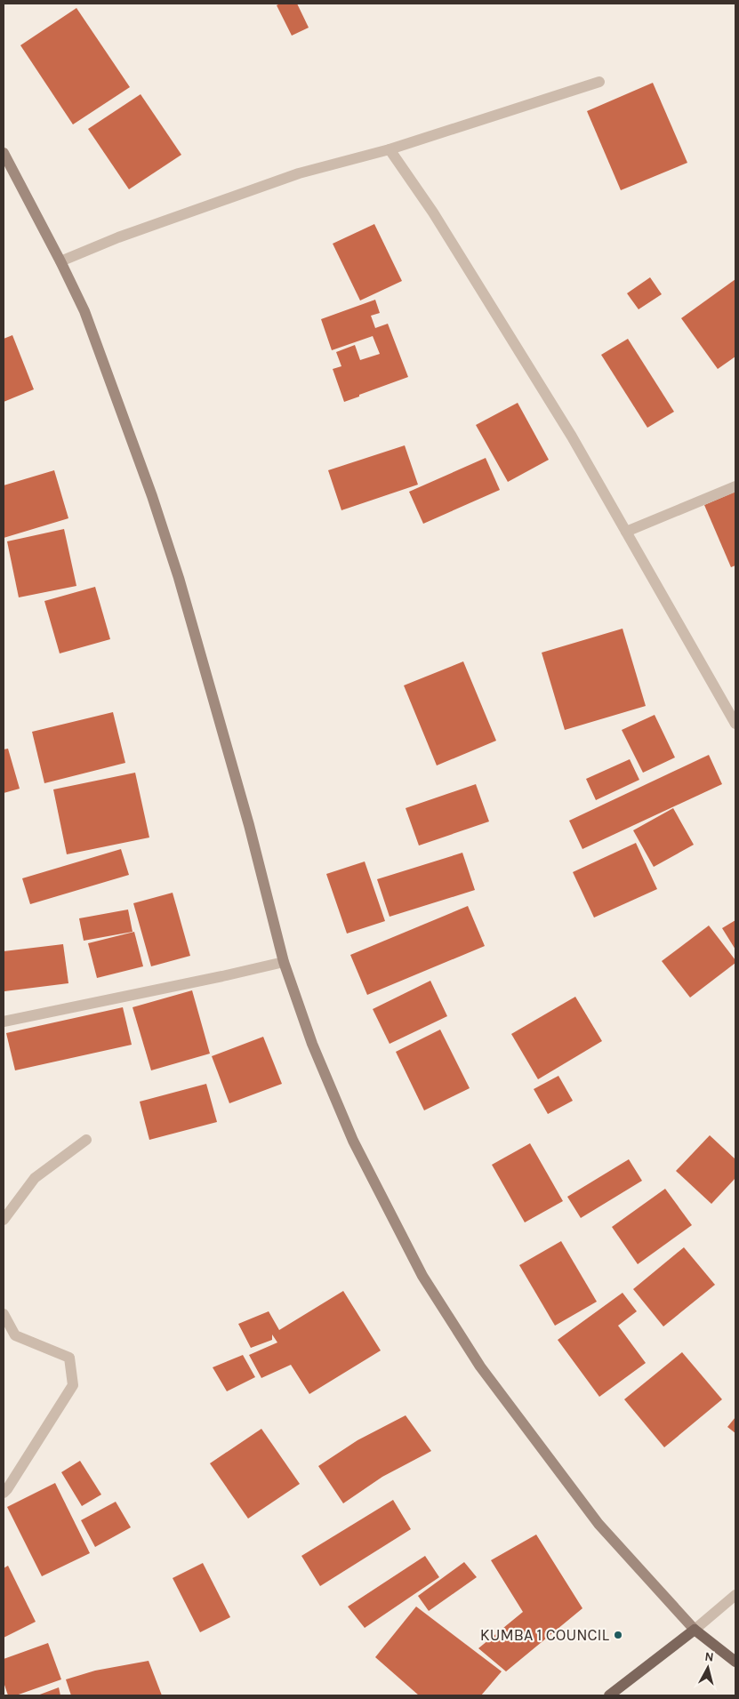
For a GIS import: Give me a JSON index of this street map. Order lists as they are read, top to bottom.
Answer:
{
  "places": ["KUMBA 1 COUNCIL"],
  "north": "top"
}
